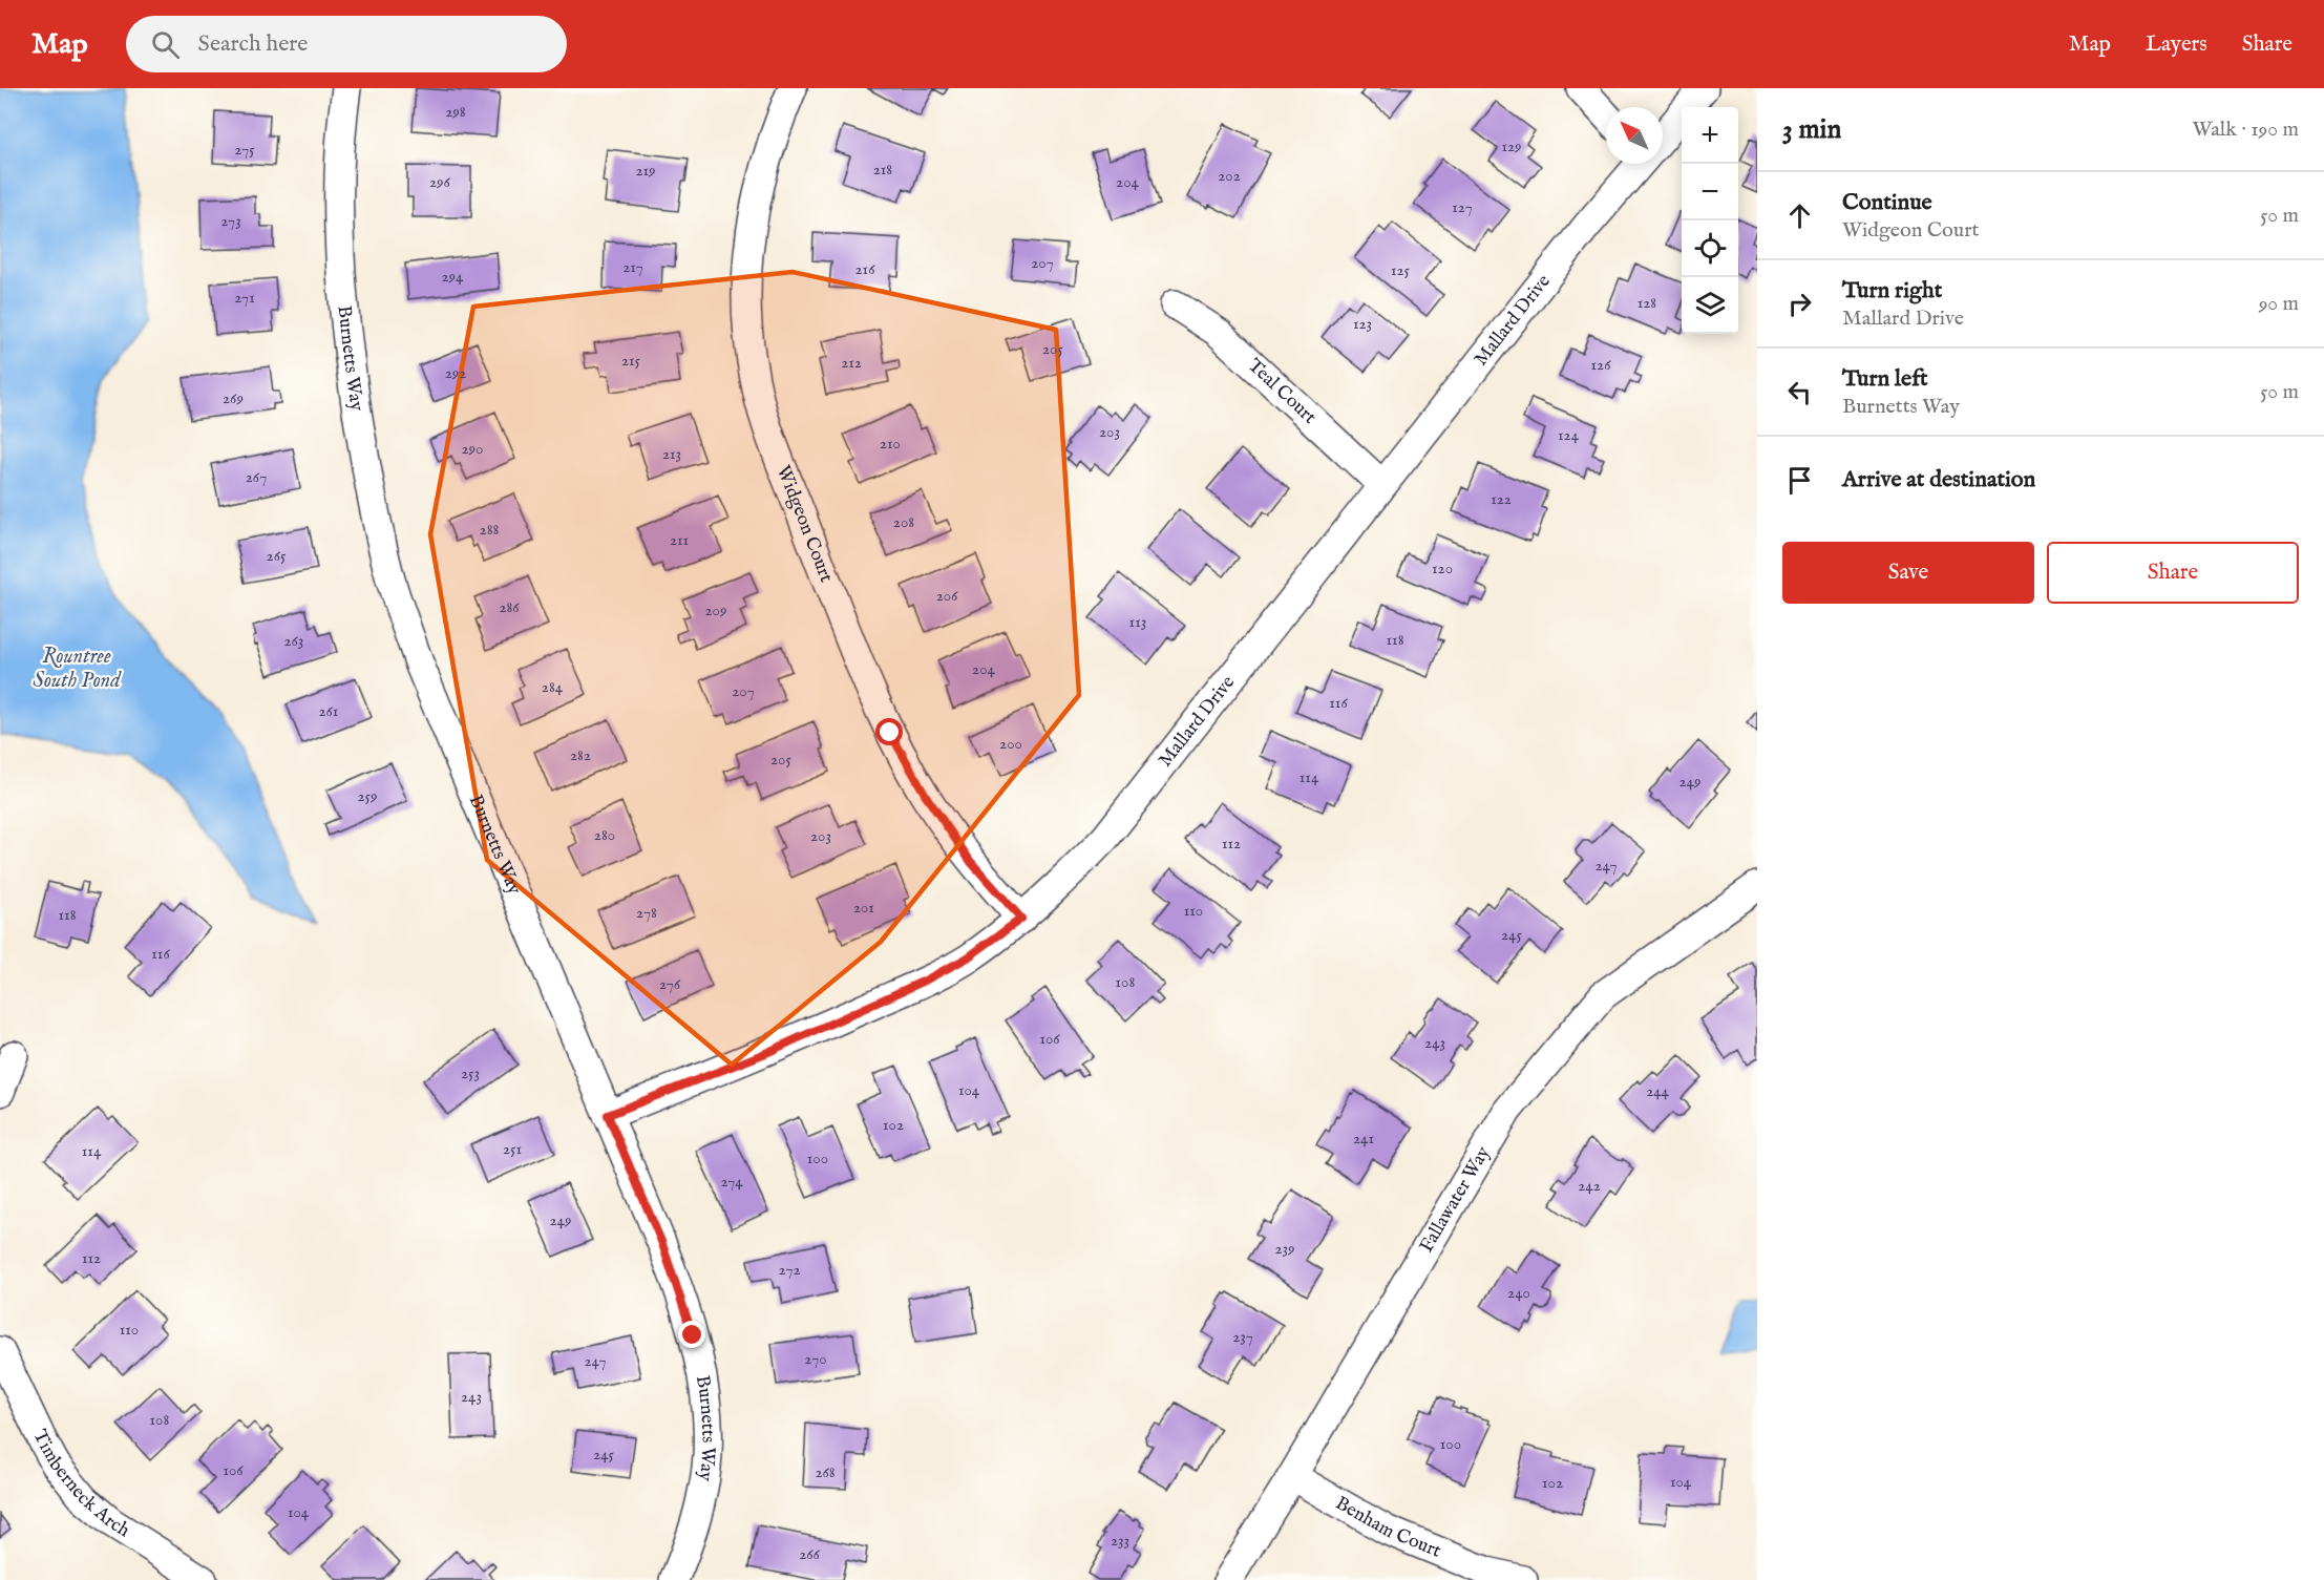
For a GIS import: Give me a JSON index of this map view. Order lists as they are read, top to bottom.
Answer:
{
  "streets": {
    "street": [
      "Mallard Drive",
      "Burnetts Way",
      "Teal Court",
      "Widgeon Court",
      "Fallawater Way",
      "Timberneck Arch",
      "Benham Court"
    ]
  },
  "crossings": [
    ["Mallard Drive", "Burnetts Way"],
    ["Mallard Drive", "Teal Court"],
    ["Mallard Drive", "Widgeon Court"],
    ["Fallawater Way", "Benham Court"]
  ],
  "water": ["Rountree South Pond"],
  "house_numbers": [
    "298",
    "129",
    "275",
    "218",
    "219",
    "202",
    "296",
    "204",
    "127",
    "273",
    "207",
    "217",
    "216",
    "125",
    "294",
    "271",
    "128",
    "123",
    "205",
    "215",
    "212",
    "126",
    "292",
    "269",
    "203",
    "124",
    "210",
    "290",
    "213",
    "267",
    "122",
    "208",
    "288",
    "211",
    "265",
    "120",
    "206",
    "286",
    "209",
    "113",
    "118",
    "263",
    "204",
    "284",
    "207",
    "116",
    "261",
    "200",
    "282",
    "205",
    "114",
    "249",
    "259",
    "280",
    "203",
    "112",
    "247",
    "201",
    "110",
    "278",
    "118",
    "245",
    "116",
    "108",
    "276",
    "106",
    "243",
    "253",
    "104",
    "244",
    "102",
    "241",
    "251",
    "114",
    "100",
    "274",
    "242",
    "249",
    "239",
    "112",
    "272",
    "240",
    "110",
    "237",
    "270",
    "247",
    "243",
    "108",
    "100",
    "245",
    "106",
    "268",
    "104",
    "102",
    "104",
    "233",
    "266"
  ],
  "north": "top left",
  "page": {
    "header": "Map",
    "search": "Search here",
    "nav": ["Map", "Layers", "Share"],
    "heading": ["3 min", "Walk · 190 m"],
    "map_buttons": ["+", "−"],
    "list": [
      ["Continue", "Widgeon Court", "50 m"],
      ["Turn right", "Mallard Drive", "90 m"],
      ["Turn left", "Burnetts Way", "50 m"],
      "Arrive at destination"
    ],
    "buttons": ["Save", "Share"]
  }
}
